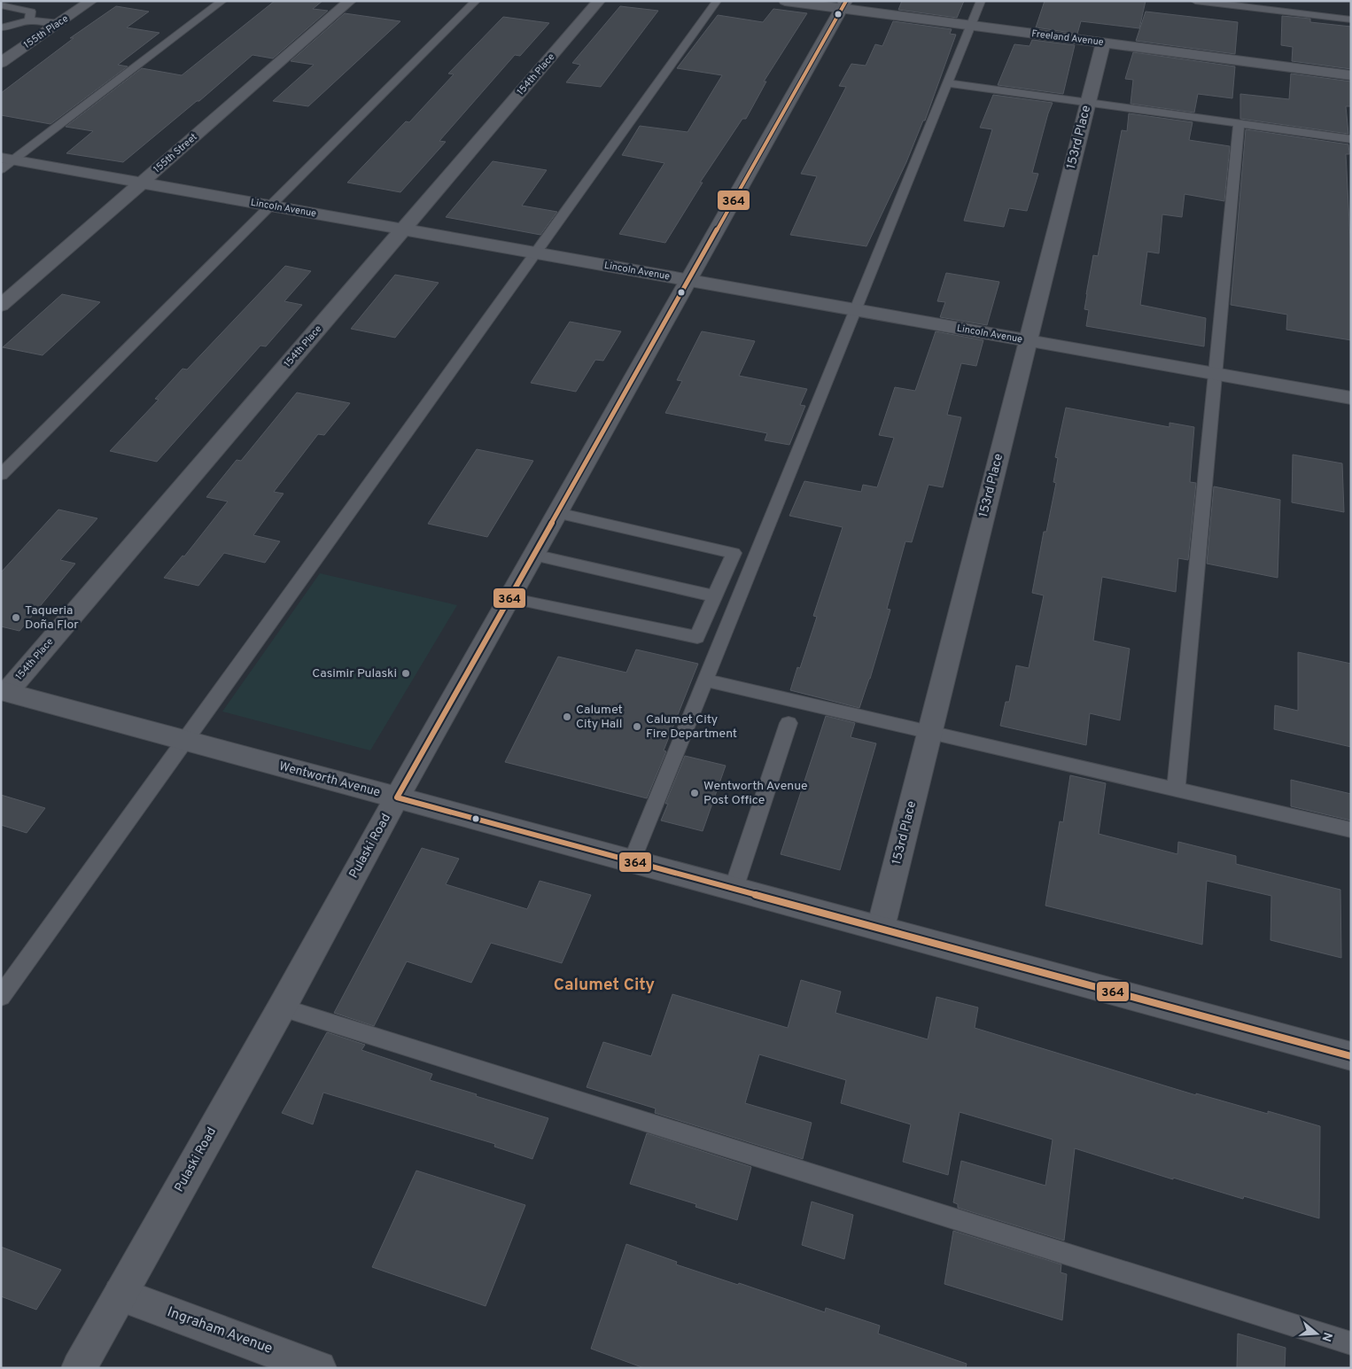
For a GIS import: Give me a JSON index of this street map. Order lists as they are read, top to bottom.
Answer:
{
  "streets": {
    "street": [
      "155th Place",
      "Freeland Avenue",
      "154th Place",
      "153rd Place",
      "155th Street",
      "Lincoln Avenue",
      "Wentworth Avenue",
      "Pulaski Road",
      "Ingraham Avenue"
    ]
  },
  "crossings": [
    ["Freeland Avenue", "153rd Place"],
    ["Freeland Avenue", "Pulaski Road"],
    ["154th Place", "Lincoln Avenue"],
    ["154th Place", "Wentworth Avenue"],
    ["153rd Place", "Lincoln Avenue"],
    ["153rd Place", "Wentworth Avenue"],
    ["155th Street", "Lincoln Avenue"],
    ["Lincoln Avenue", "Pulaski Road"],
    ["Wentworth Avenue", "Pulaski Road"],
    ["Pulaski Road", "Ingraham Avenue"]
  ],
  "districts": ["Calumet City"],
  "places": [
    "Taqueria Doña Flor",
    "Casimir Pulaski",
    "Calumet City Hall",
    "Calumet City Fire Department",
    "Wentworth Avenue Post Office"
  ],
  "lines": ["transit line 364"],
  "north": "right"
}
